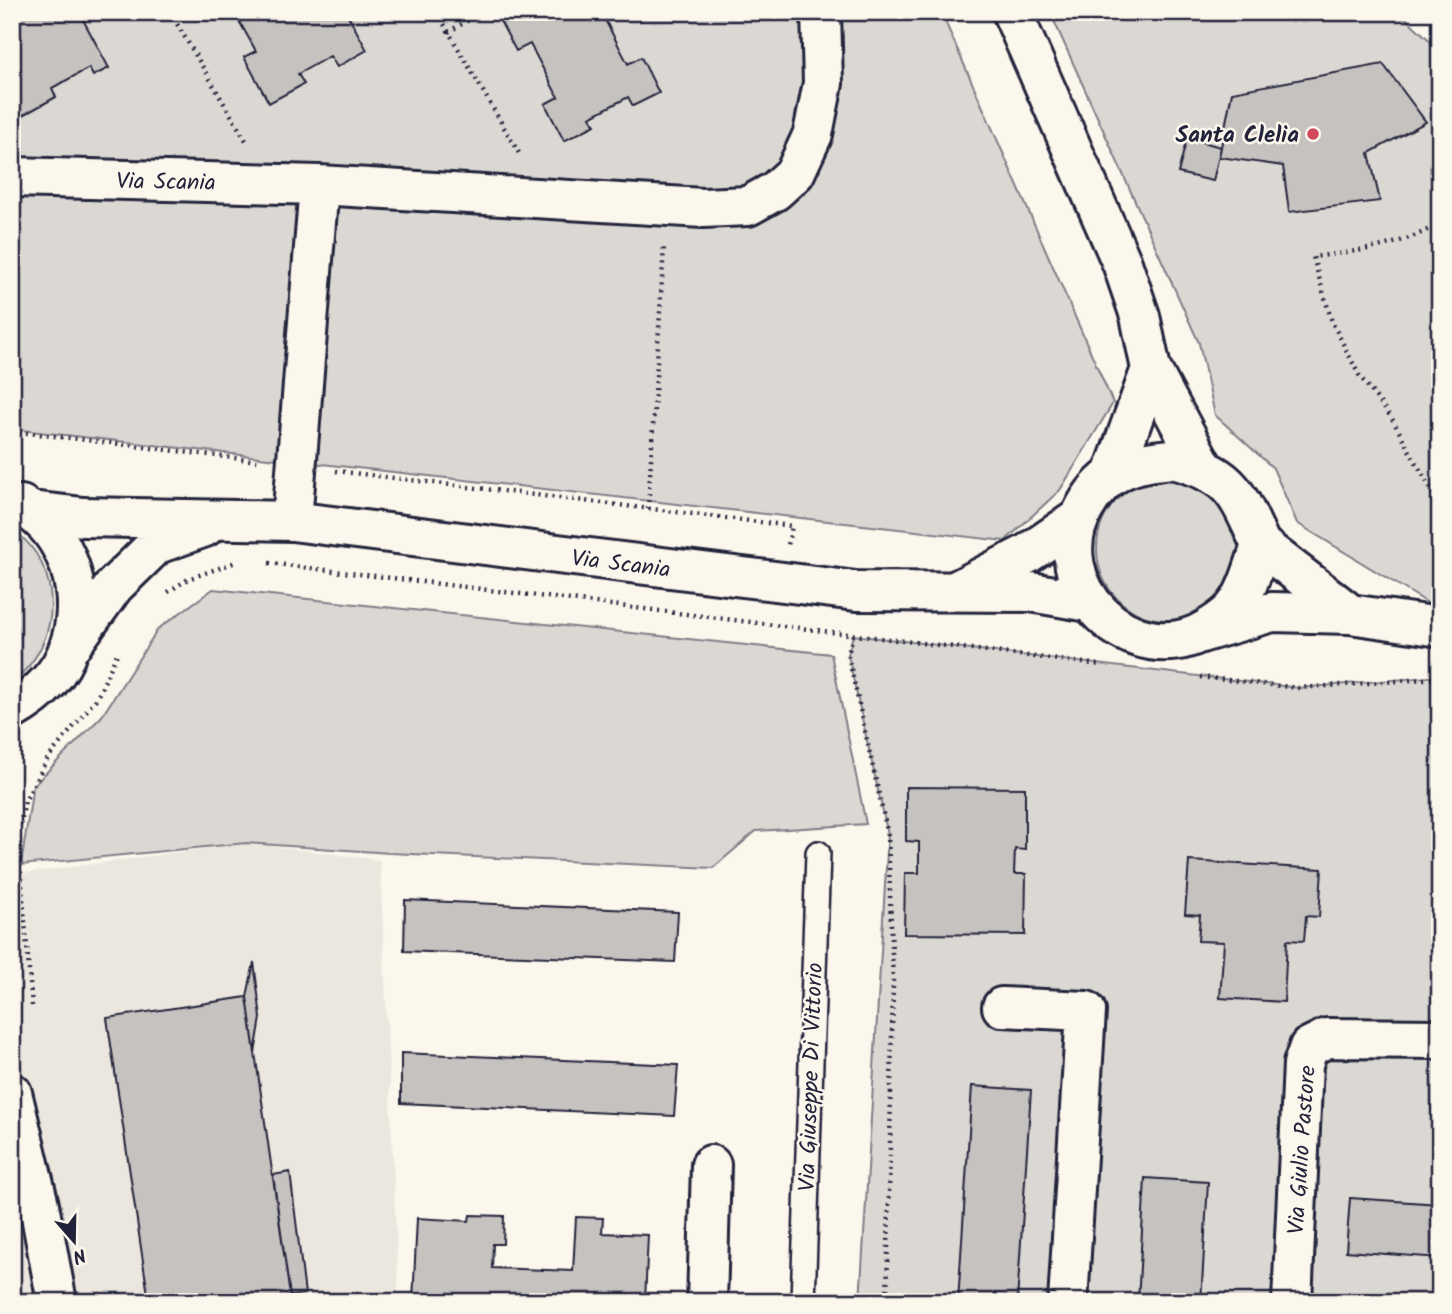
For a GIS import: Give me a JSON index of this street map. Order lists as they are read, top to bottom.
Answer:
{
  "streets": {
    "main road": ["Via Scania", "Via Giulio Pastore"],
    "lane": ["Via Giuseppe Di Vittorio"]
  },
  "places": ["Santa Clelia"],
  "north": "bottom"
}
